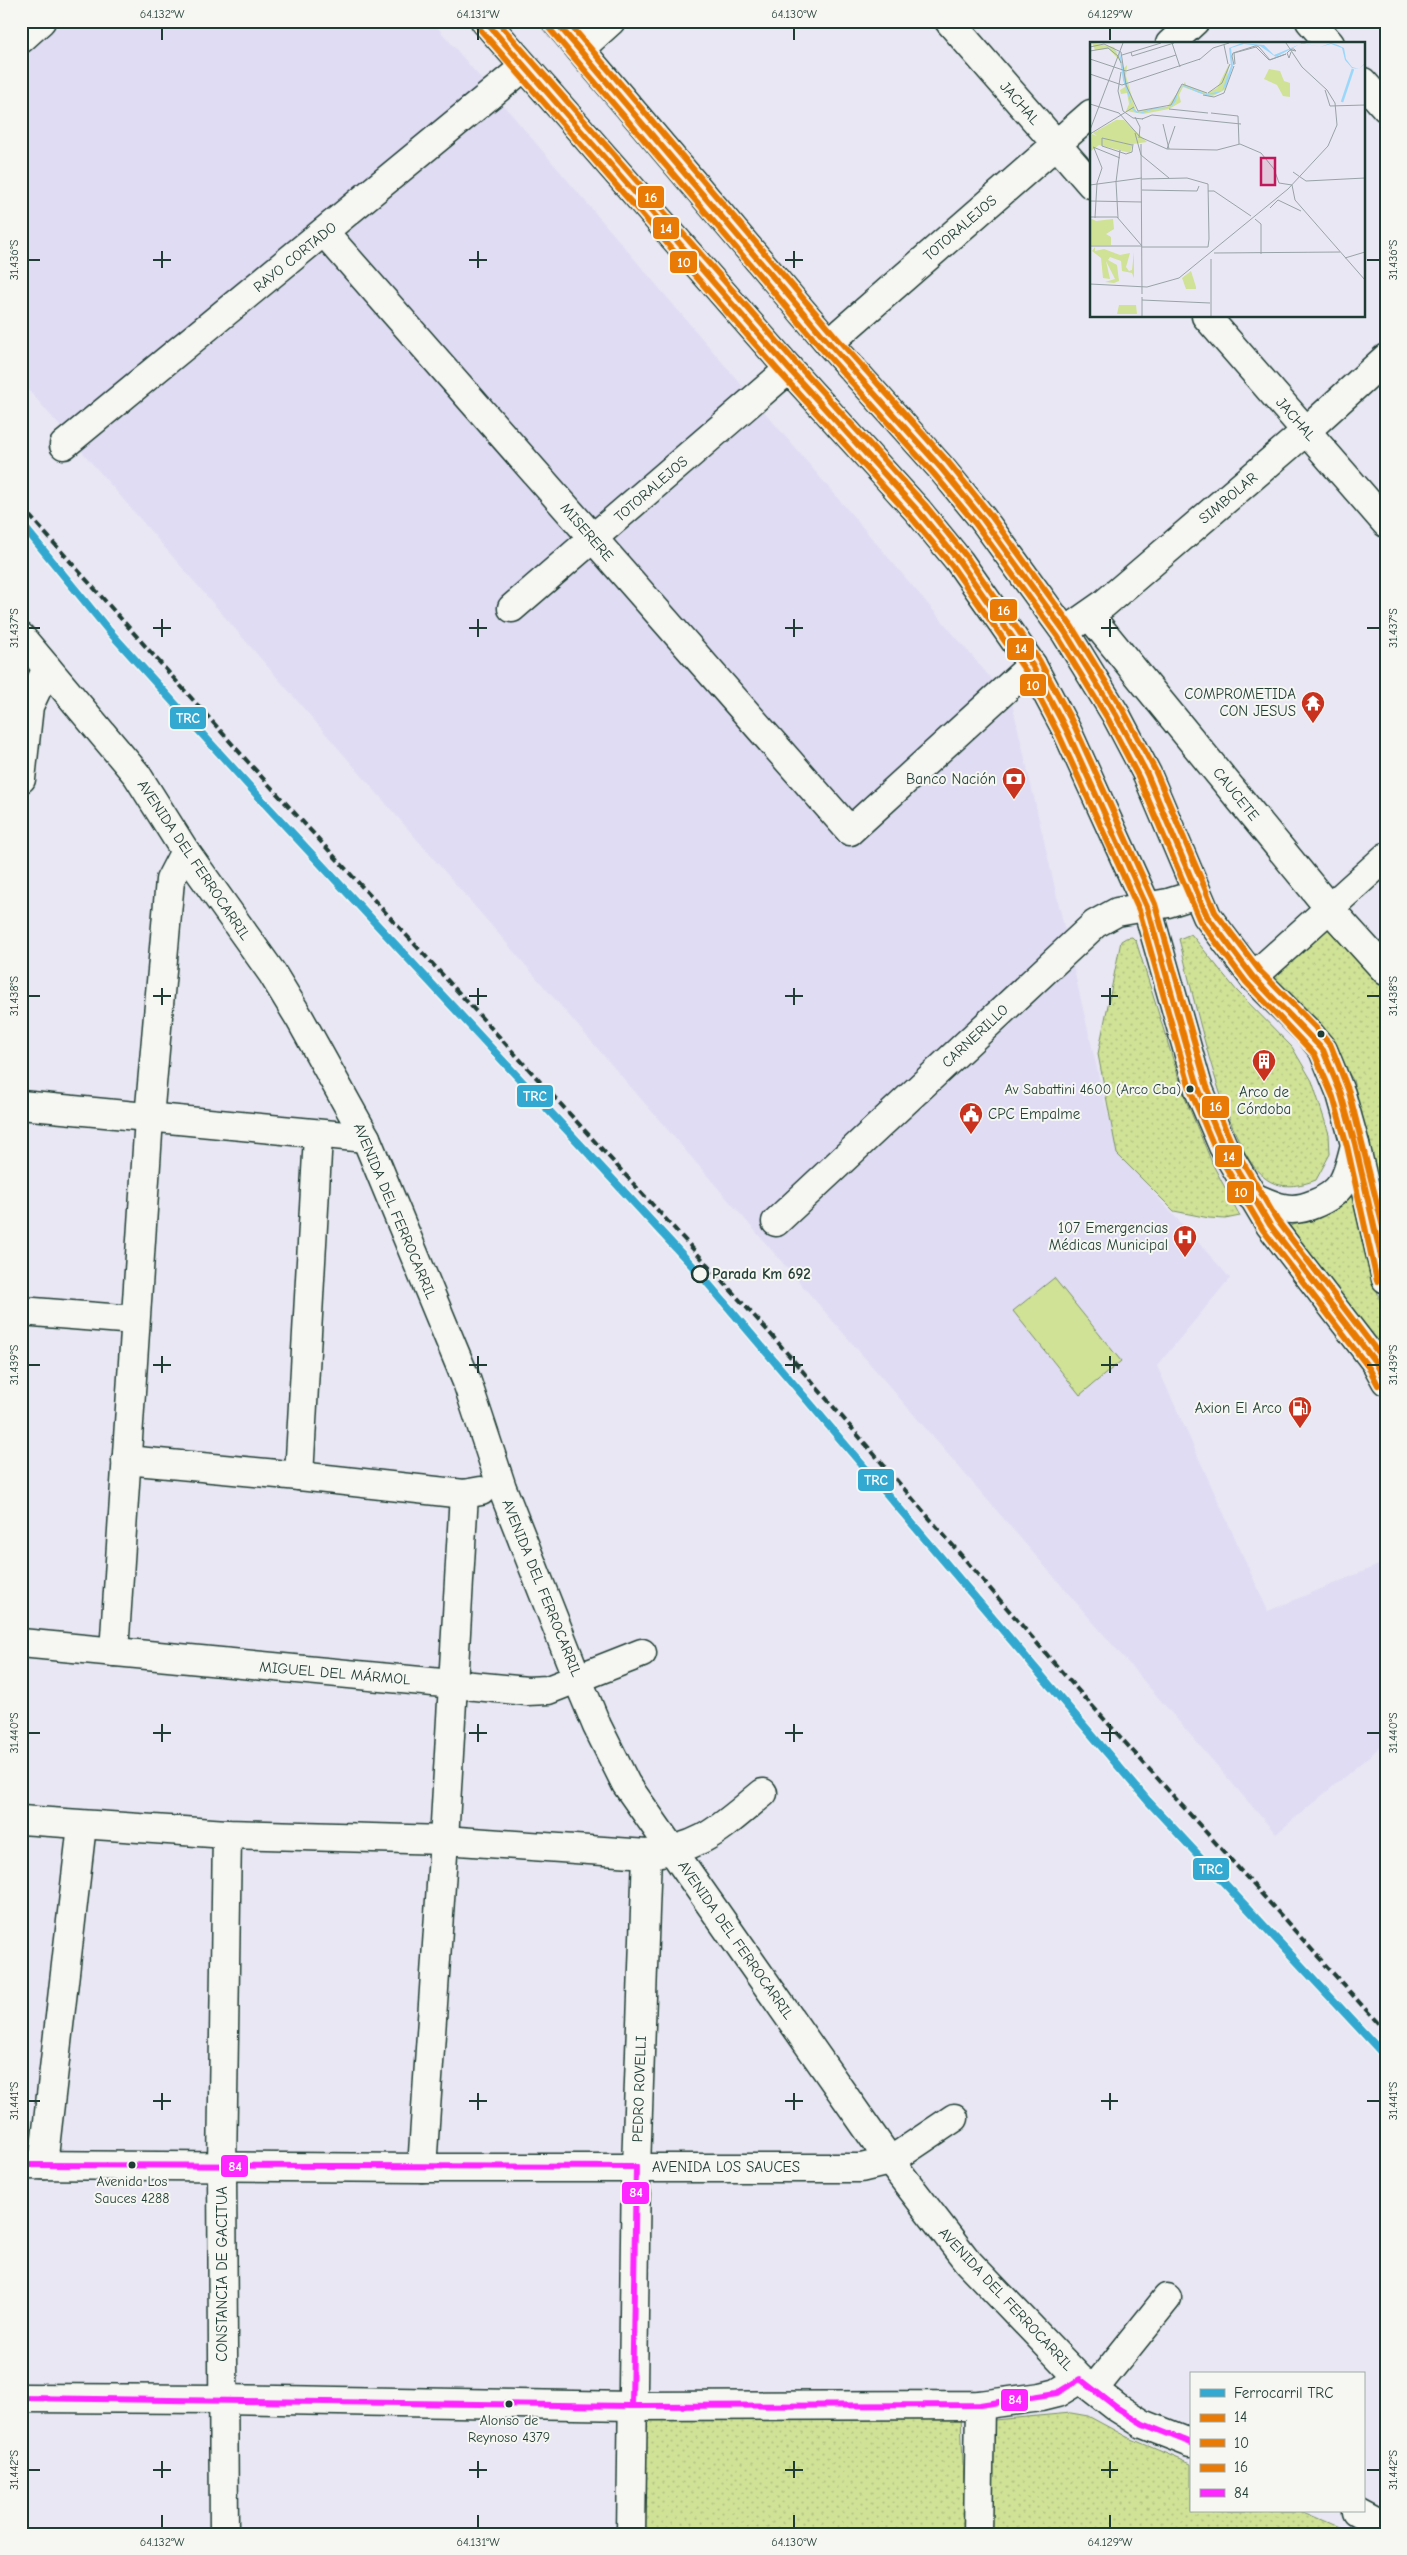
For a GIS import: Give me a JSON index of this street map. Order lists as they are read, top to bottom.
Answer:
{
  "streets": {
    "street": [
      "JACHAL",
      "TOTORALEJOS",
      "RAYO CORTADO",
      "SIMBOLAR",
      "MISERERE",
      "CAUCETE",
      "AVENIDA DEL FERROCARRIL",
      "CARNERILLO",
      "MIGUEL DEL MÁRMOL",
      "PEDRO ROVELLI",
      "AVENIDA LOS SAUCES",
      "CONSTANCIA DE GACITUA"
    ]
  },
  "crossings": [
    ["JACHAL", "TOTORALEJOS"],
    ["JACHAL", "SIMBOLAR"],
    ["TOTORALEJOS", "MISERERE"],
    ["RAYO CORTADO", "MISERERE"],
    ["SIMBOLAR", "CAUCETE"],
    ["AVENIDA DEL FERROCARRIL", "MIGUEL DEL MÁRMOL"],
    ["AVENIDA DEL FERROCARRIL", "PEDRO ROVELLI"],
    ["AVENIDA DEL FERROCARRIL", "AVENIDA LOS SAUCES"],
    ["PEDRO ROVELLI", "AVENIDA LOS SAUCES"],
    ["AVENIDA LOS SAUCES", "CONSTANCIA DE GACITUA"]
  ],
  "places": {
    "temple": ["COMPROMETIDA CON JESUS"],
    "bank": ["Banco Nación"],
    "building": ["Arco de Córdoba"],
    "other": [
      "Av Sabattini 4600 (Arco Cba)",
      "Parada Km 692",
      "Avenida Los Sauces 4288",
      "Alonso de Reynoso 4379"
    ],
    "public building": ["CPC Empalme"],
    "hospital": ["107 Emergencias Médicas Municipal"],
    "fuel station": ["Axion El Arco"]
  },
  "lines": [
    "transit line 14",
    "transit line 16",
    "transit line 10",
    "rail line TRC",
    "transit line 84"
  ],
  "legend": [
    "Ferrocarril TRC",
    "14",
    "10",
    "16",
    "84"
  ],
  "coordinates": [
    "64.132°W",
    "64.131°W",
    "64.130°W",
    "64.129°W",
    "31.436°S",
    "31.437°S",
    "31.438°S",
    "31.439°S",
    "31.440°S",
    "31.441°S",
    "31.442°S"
  ]
}
